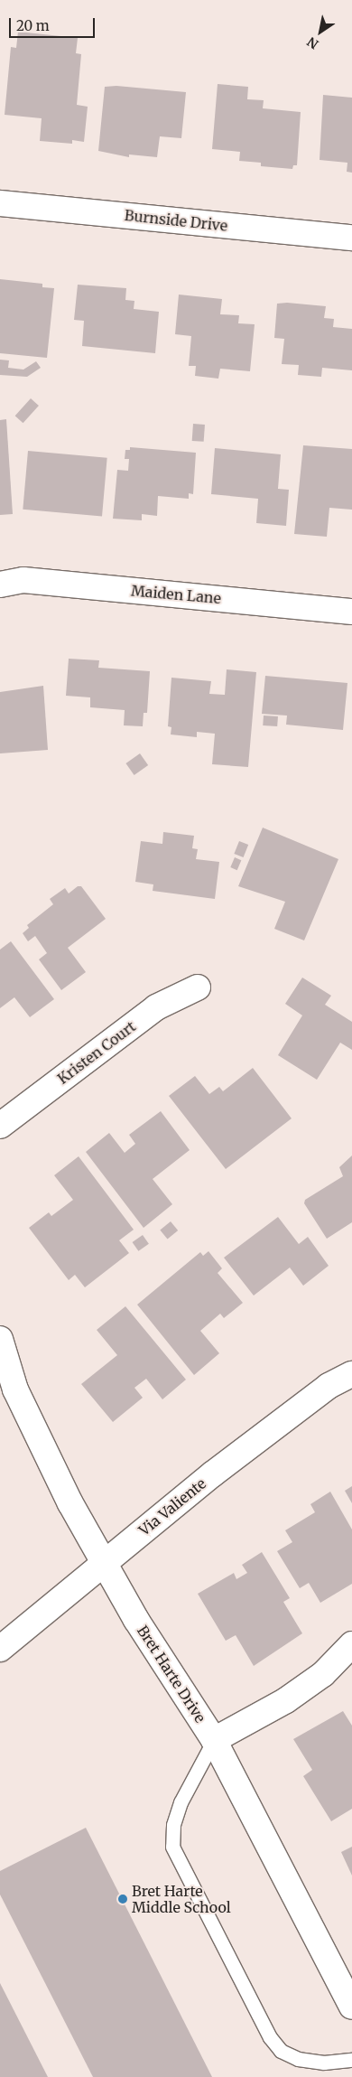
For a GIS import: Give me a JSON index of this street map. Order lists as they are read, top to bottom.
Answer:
{
  "streets": {
    "street": [
      "Burnside Drive",
      "Maiden Lane",
      "Kristen Court",
      "Via Valiente",
      "Bret Harte Drive"
    ]
  },
  "crossings": [
    ["Via Valiente", "Bret Harte Drive"]
  ],
  "places": ["Bret Harte Middle School"],
  "scale_bar": "20 m",
  "north": "bottom left"
}
